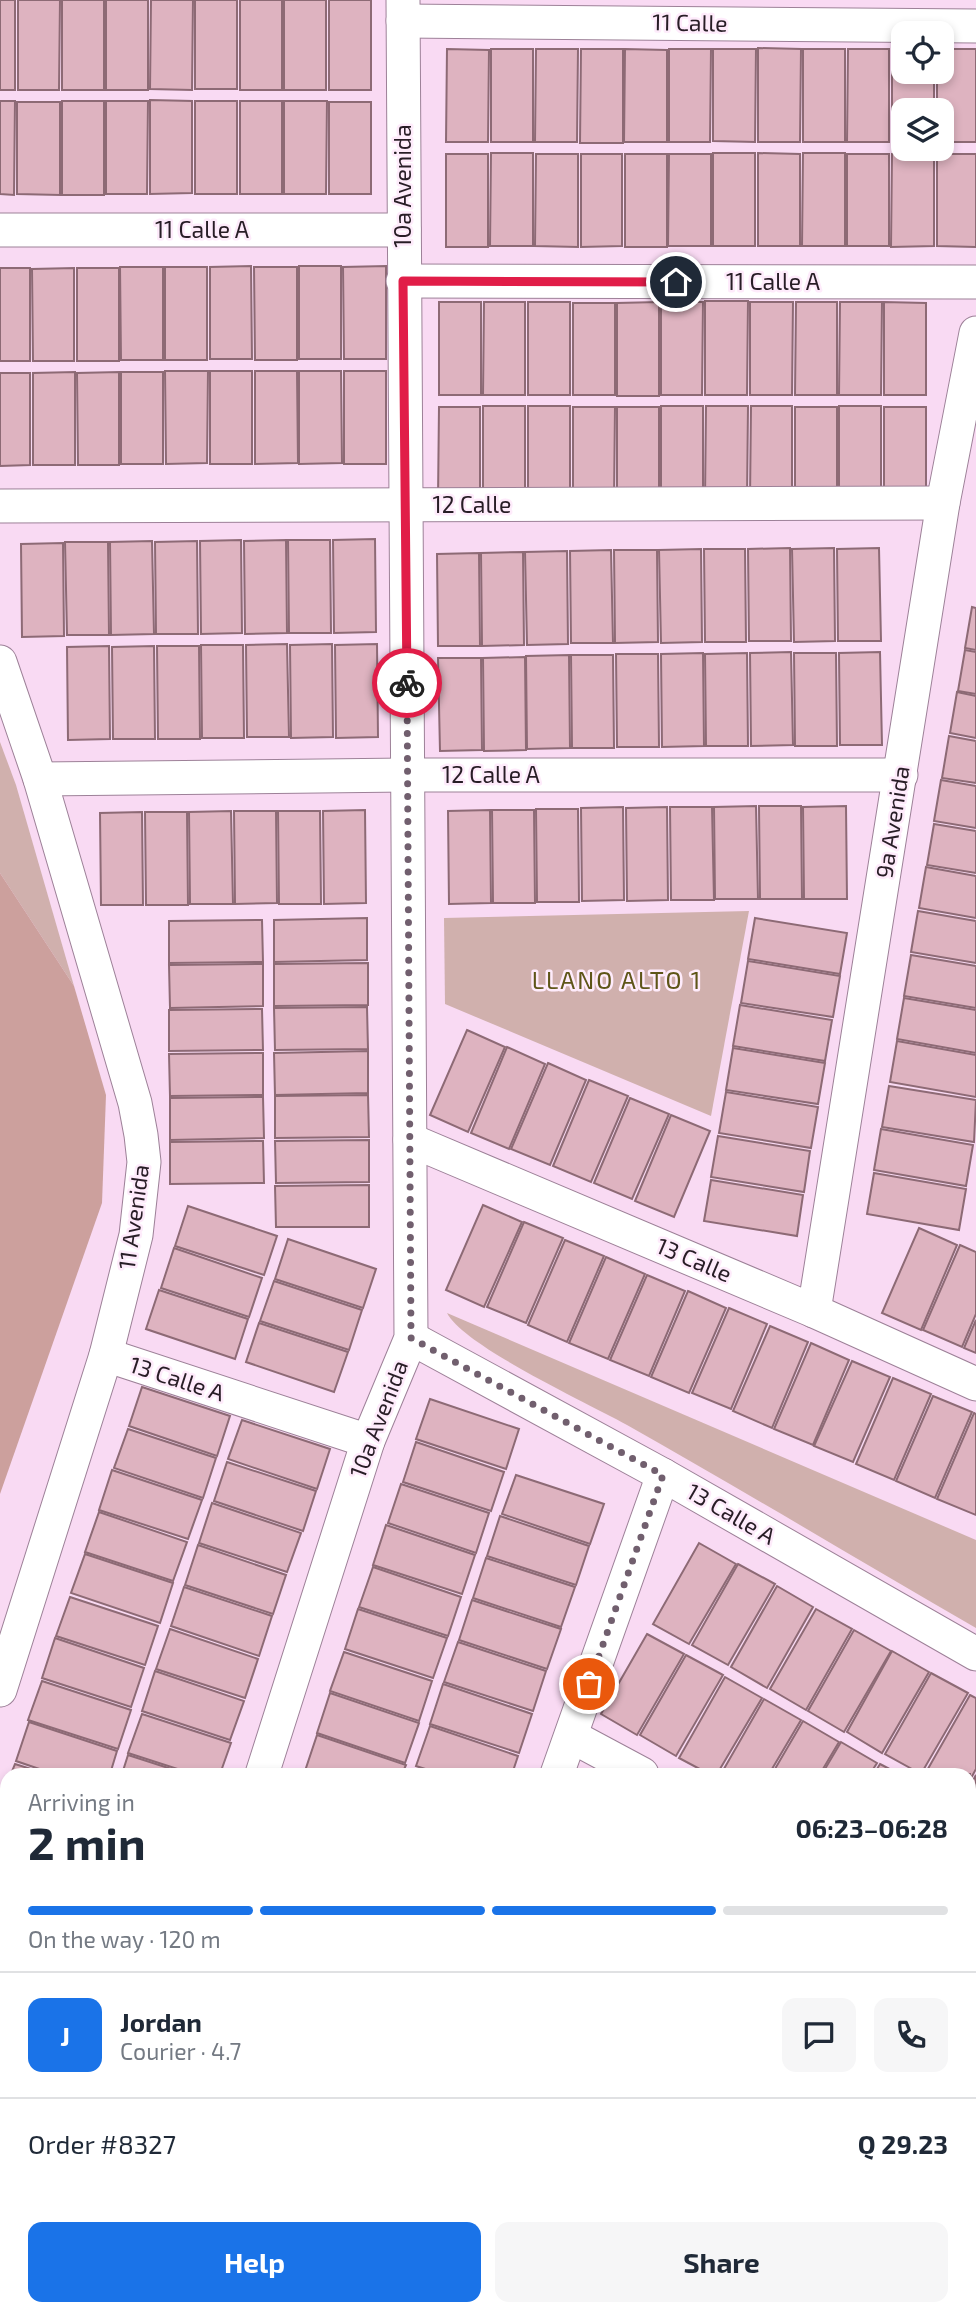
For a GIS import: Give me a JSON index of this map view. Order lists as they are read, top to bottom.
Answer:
{
  "streets": {
    "street": [
      "11 Calle",
      "10a Avenida",
      "11 Calle A",
      "12 Calle",
      "12 Calle A",
      "9a Avenida",
      "11 Avenida",
      "13 Calle",
      "13 Calle A"
    ]
  },
  "crossings": [
    ["11 Calle", "10a Avenida"],
    ["10a Avenida", "11 Calle A"],
    ["10a Avenida", "12 Calle"],
    ["10a Avenida", "12 Calle A"],
    ["10a Avenida", "13 Calle"],
    ["10a Avenida", "13 Calle A"],
    ["12 Calle", "9a Avenida"],
    ["12 Calle A", "9a Avenida"],
    ["12 Calle A", "11 Avenida"],
    ["9a Avenida", "13 Calle"],
    ["11 Avenida", "13 Calle A"]
  ],
  "districts": ["LLANO ALTO 1"],
  "page": {
    "heading": ["2 min", "Arriving in", "06:23–06:28"],
    "panel": [
      "Jordan",
      "Courier · 4.7",
      "Order #8327",
      "Q 29.23"
    ],
    "bar": "On the way · 120 m",
    "round": "J",
    "buttons": ["Help", "Share"]
  }
}
